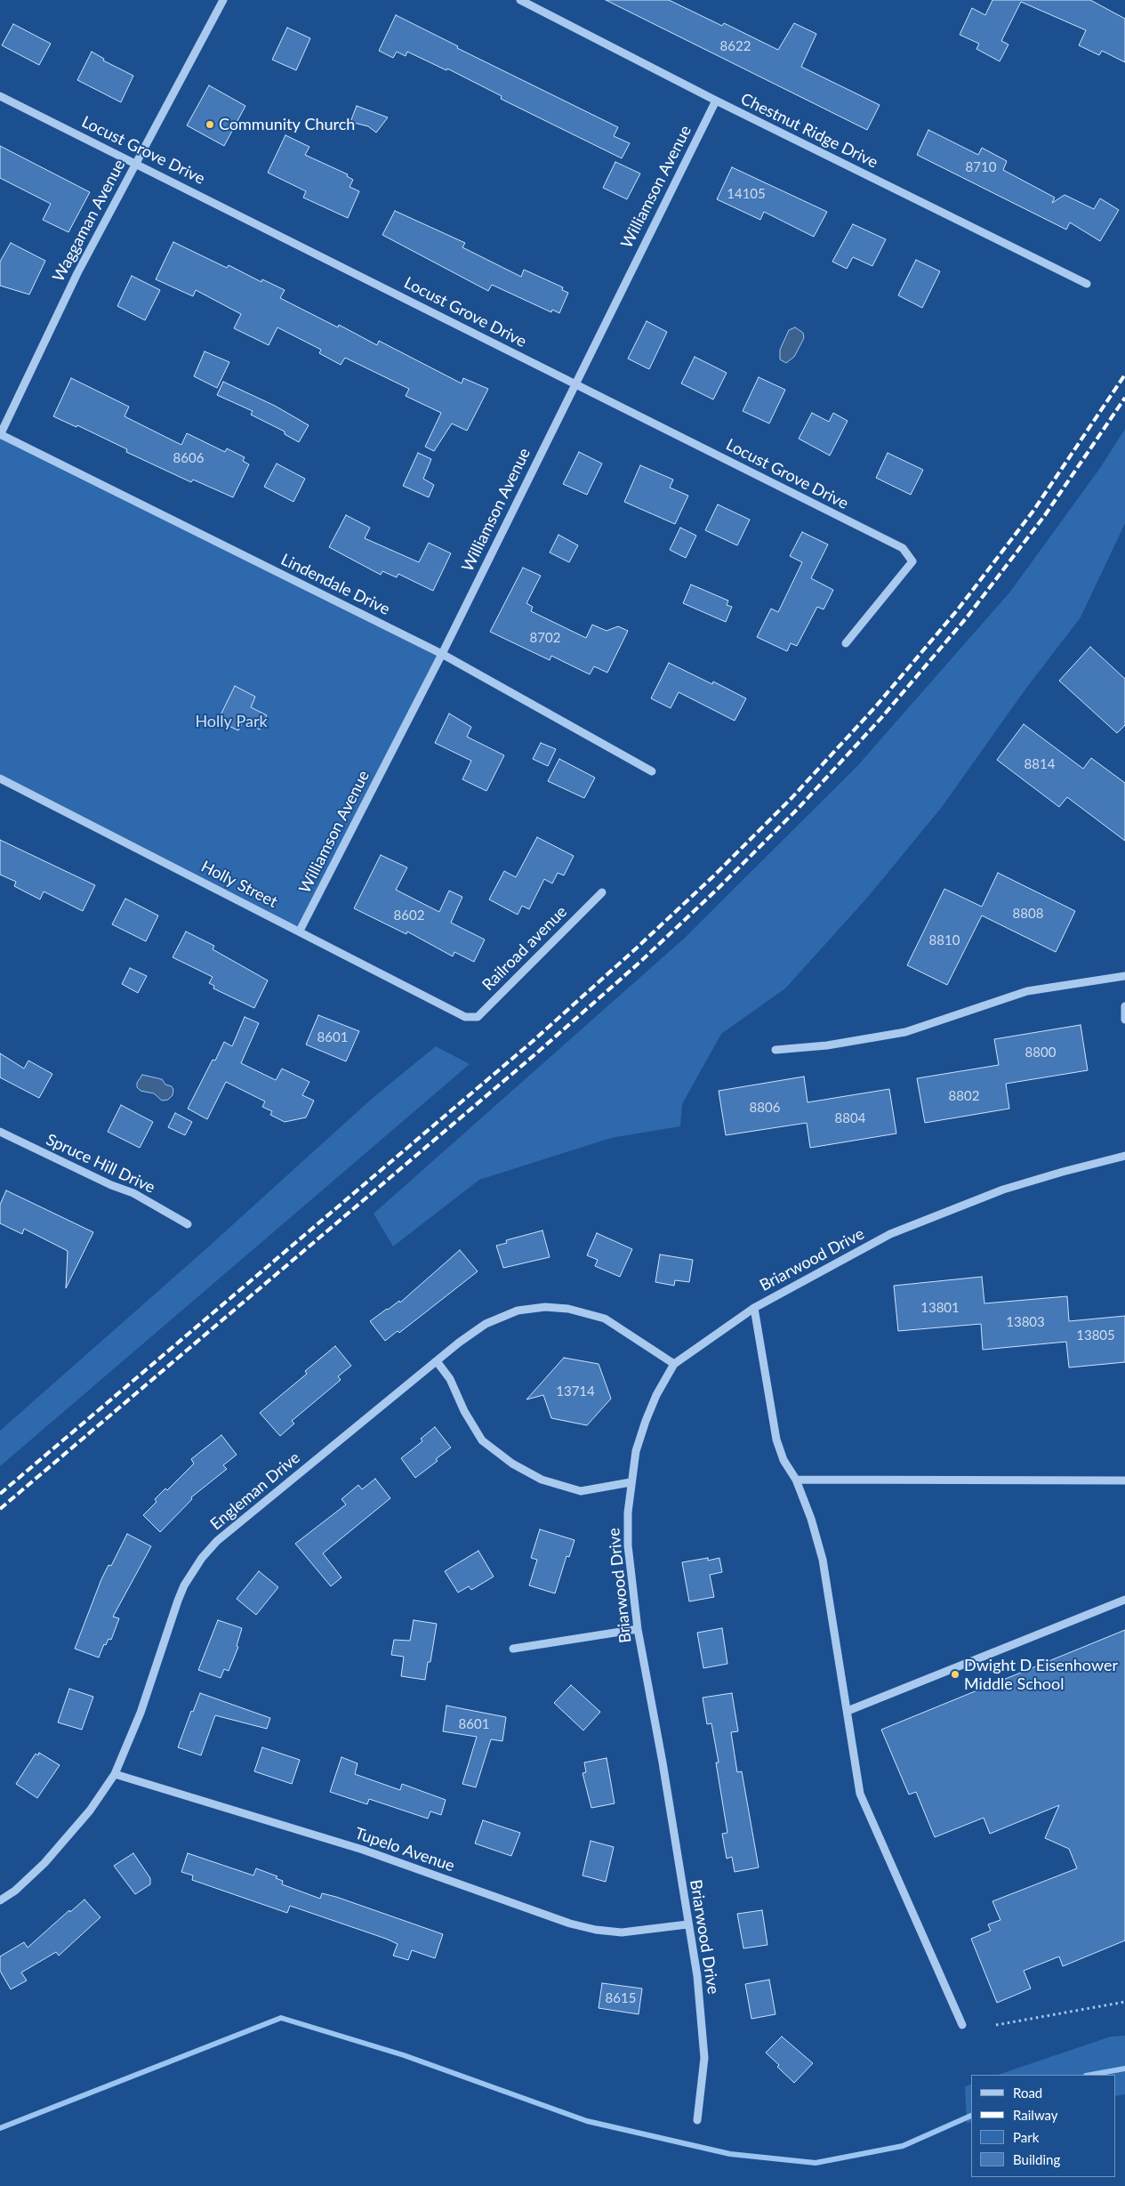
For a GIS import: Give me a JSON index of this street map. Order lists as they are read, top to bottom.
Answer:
{
  "streets": {
    "street": [
      "Chestnut Ridge Drive",
      "Locust Grove Drive",
      "Williamson Avenue",
      "Waggaman Avenue",
      "Lindendale Drive",
      "Holly Street",
      "Railroad avenue",
      "Spruce Hill Drive",
      "Briarwood Drive",
      "Engleman Drive",
      "Tupelo Avenue"
    ]
  },
  "crossings": [
    ["Chestnut Ridge Drive", "Williamson Avenue"],
    ["Locust Grove Drive", "Williamson Avenue"],
    ["Locust Grove Drive", "Waggaman Avenue"],
    ["Williamson Avenue", "Lindendale Drive"],
    ["Williamson Avenue", "Holly Street"],
    ["Waggaman Avenue", "Lindendale Drive"],
    ["Holly Street", "Railroad avenue"],
    ["Briarwood Drive", "Engleman Drive"],
    ["Briarwood Drive", "Tupelo Avenue"],
    ["Engleman Drive", "Tupelo Avenue"]
  ],
  "parks": ["Holly Park"],
  "places": ["Community Church", "Dwight D Eisenhower Middle School"],
  "house_numbers": [
    "8622",
    "8710",
    "14105",
    "8606",
    "8702",
    "8814",
    "8808",
    "8602",
    "8810",
    "8601",
    "8800",
    "8802",
    "8806",
    "8804",
    "13801",
    "13803",
    "13805",
    "13714",
    "8601",
    "8615"
  ],
  "legend": [
    "Road",
    "Railway",
    "Park",
    "Building"
  ]
}
